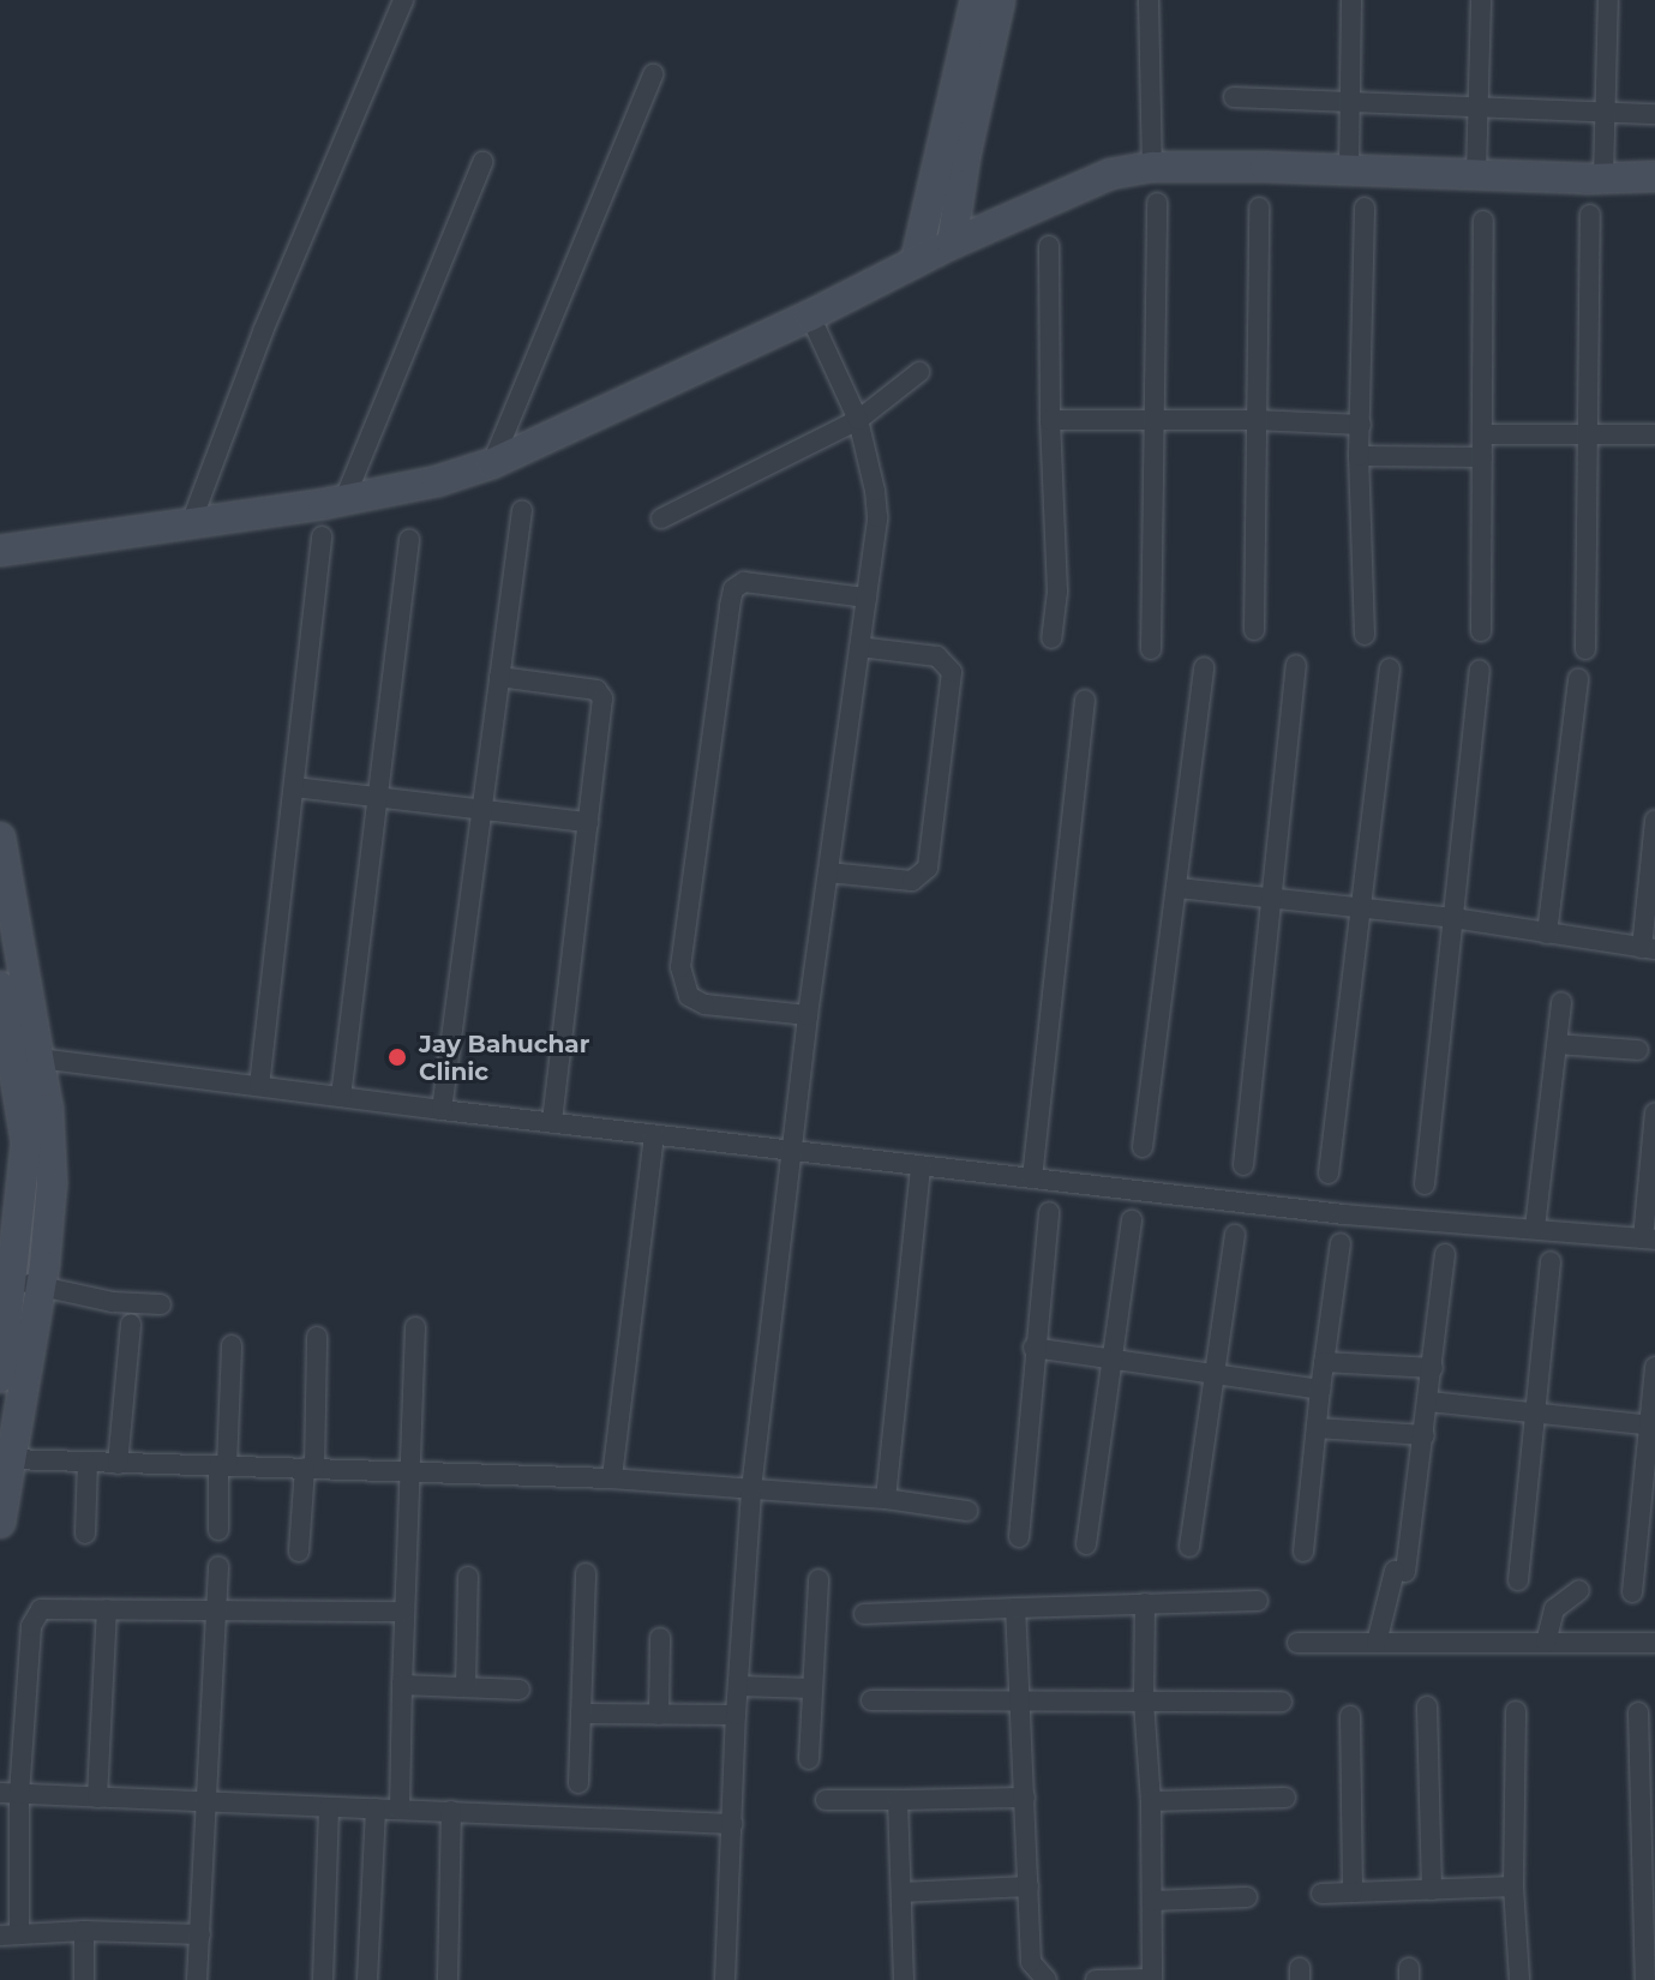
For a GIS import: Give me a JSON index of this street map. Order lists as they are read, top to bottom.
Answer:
{
  "places": ["Jay Bahuchar Clinic"]
}
